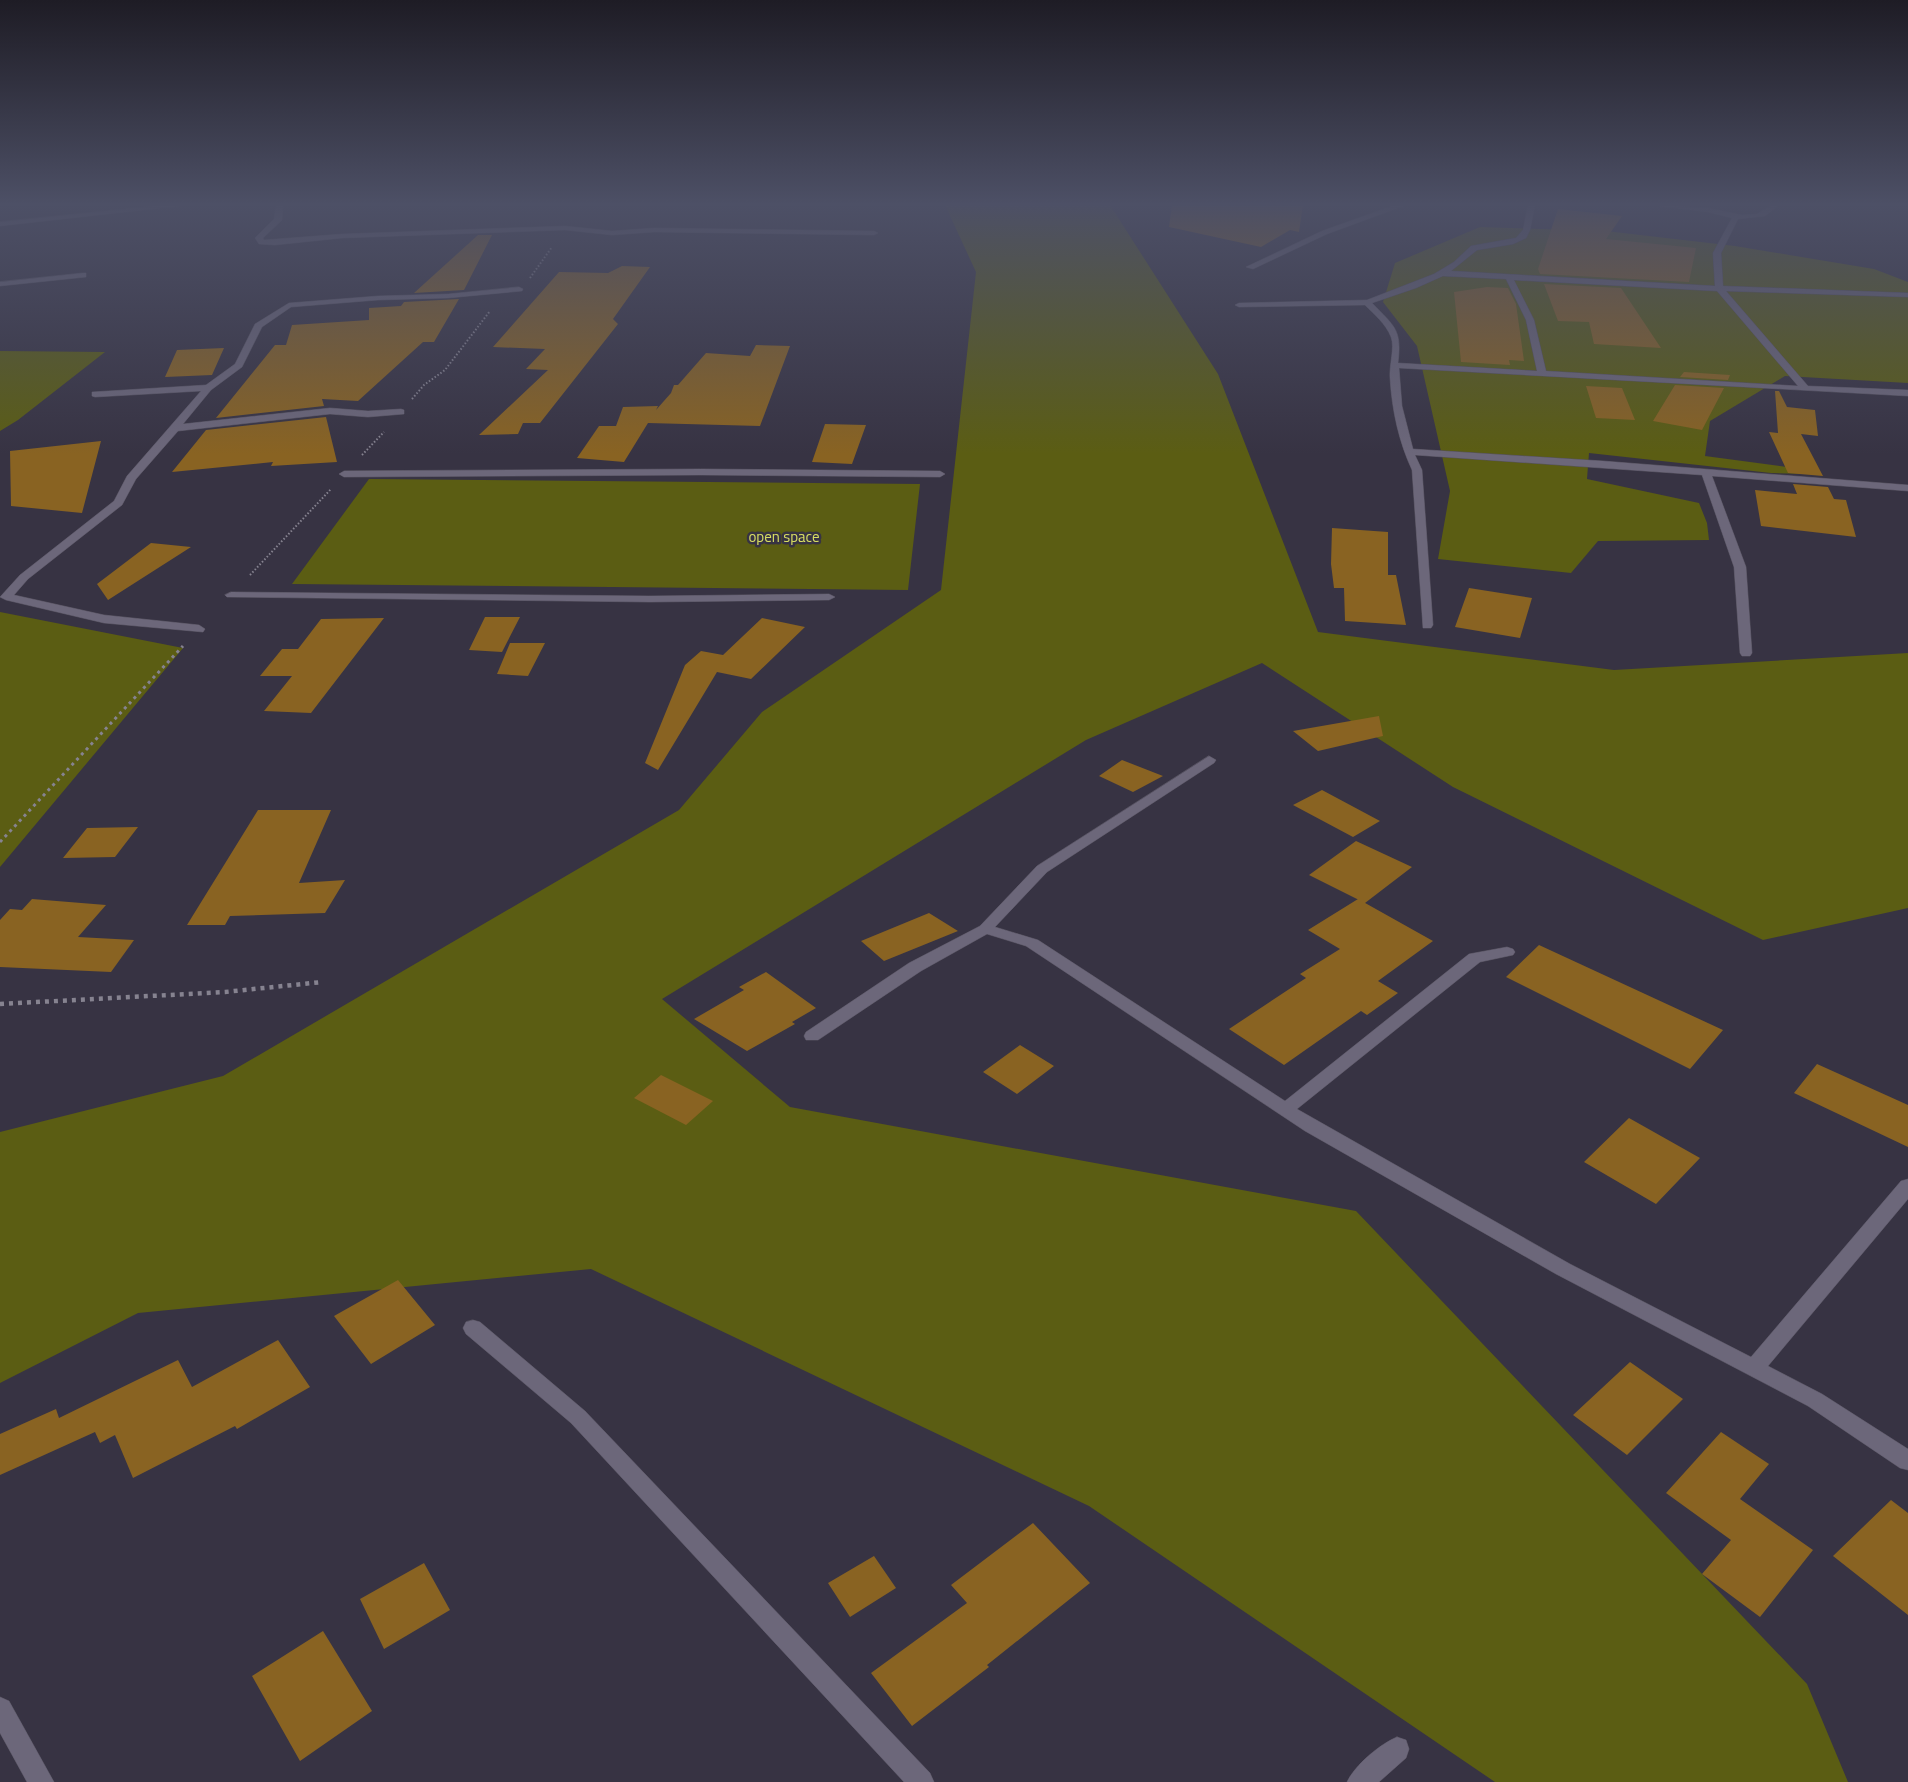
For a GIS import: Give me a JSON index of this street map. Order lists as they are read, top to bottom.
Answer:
{
  "parks": ["open space"]
}
